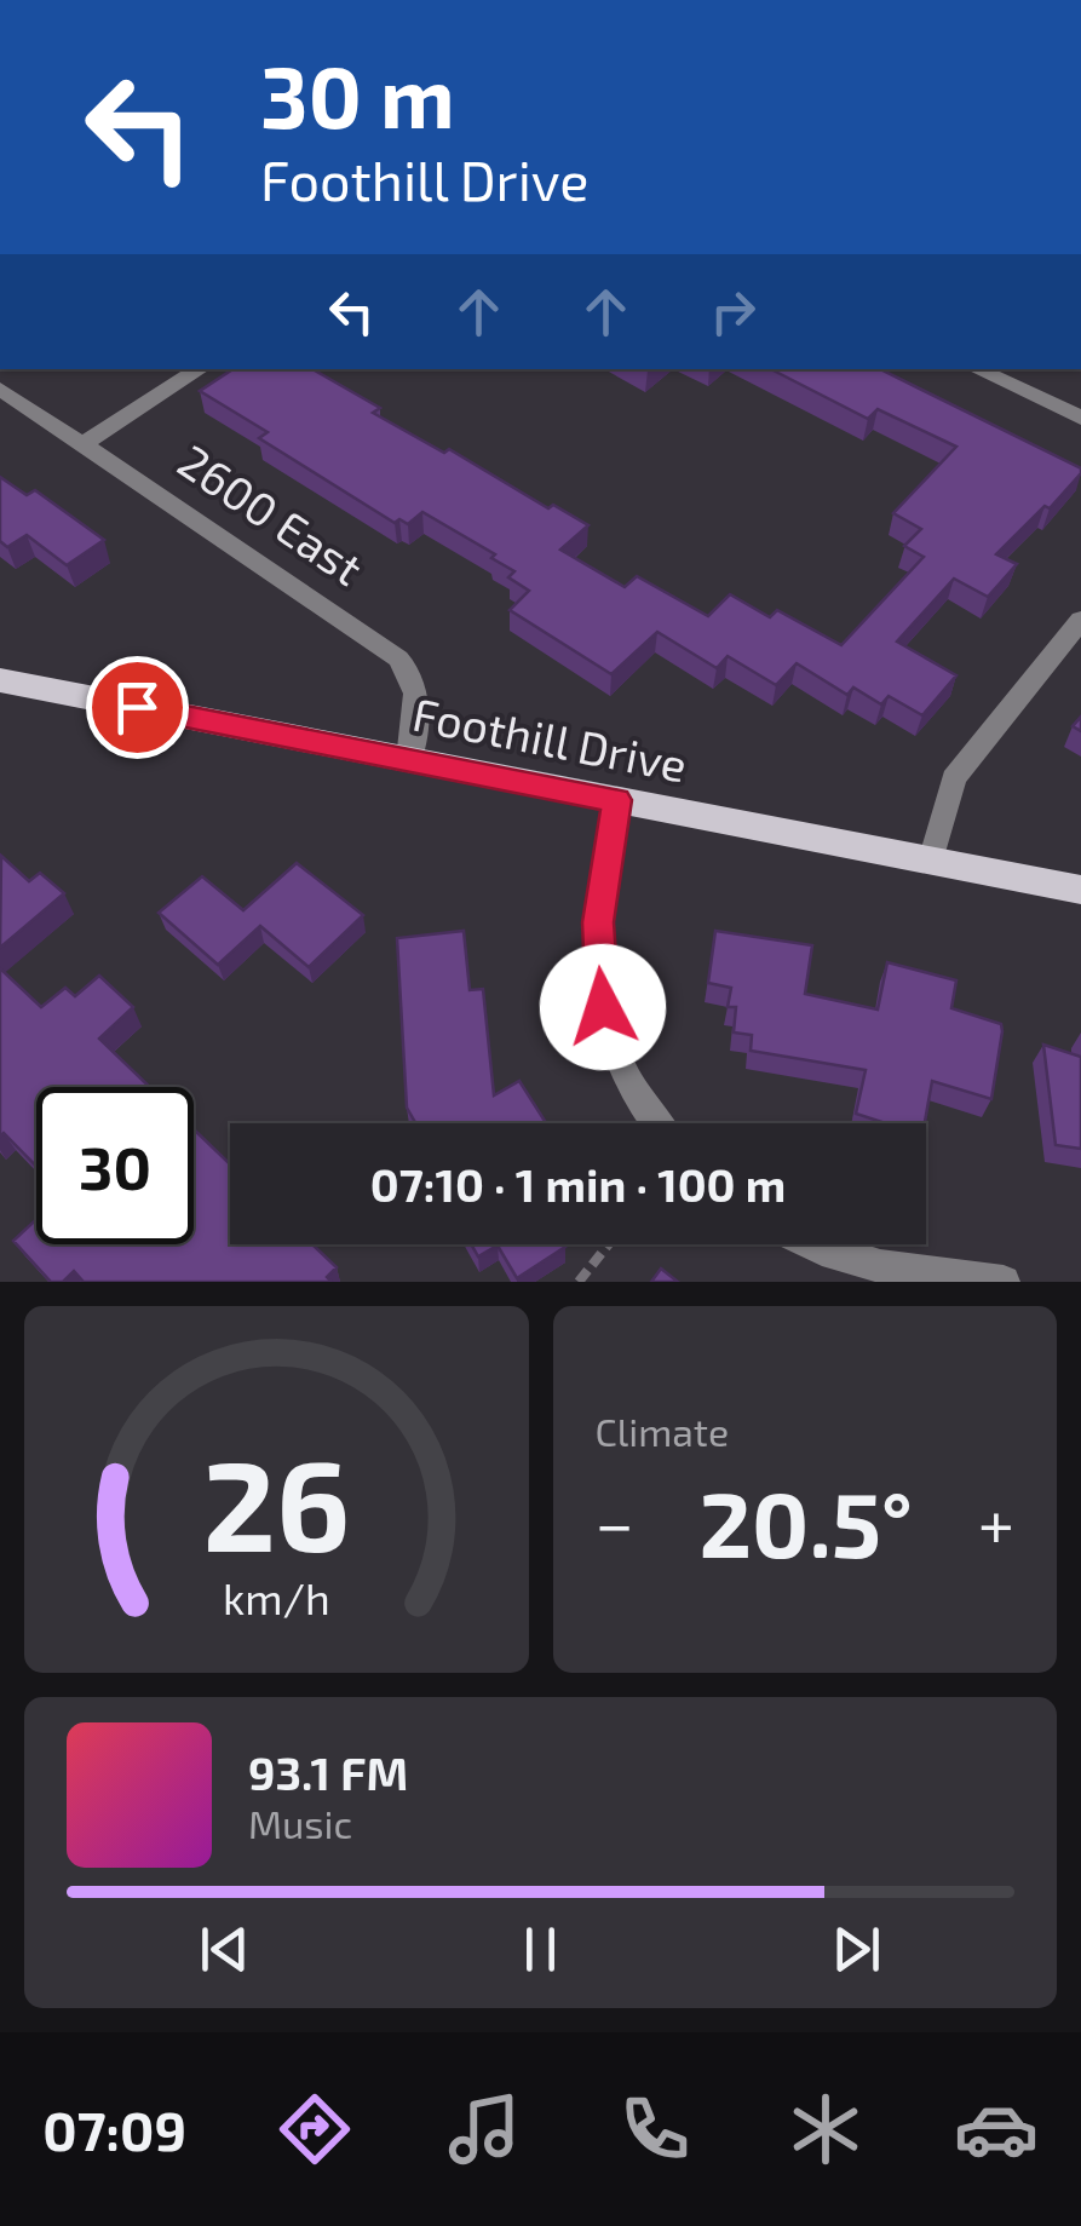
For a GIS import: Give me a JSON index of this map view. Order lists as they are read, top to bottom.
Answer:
{
  "streets": {
    "main road": ["Foothill Drive"],
    "street": ["2600 East"]
  },
  "crossings": [
    ["2600 East", "Foothill Drive"]
  ],
  "page": {
    "turn": ["30 m", "Foothill Drive"],
    "limit": "30",
    "trip": "07:10 · 1 min · 100 m",
    "tile": "Climate",
    "heat": ["−", "20.5°", "+"],
    "song": ["93.1 FM", "Music"],
    "tabs": "07:09",
    "gauge": ["26", "km/h"]
  }
}
